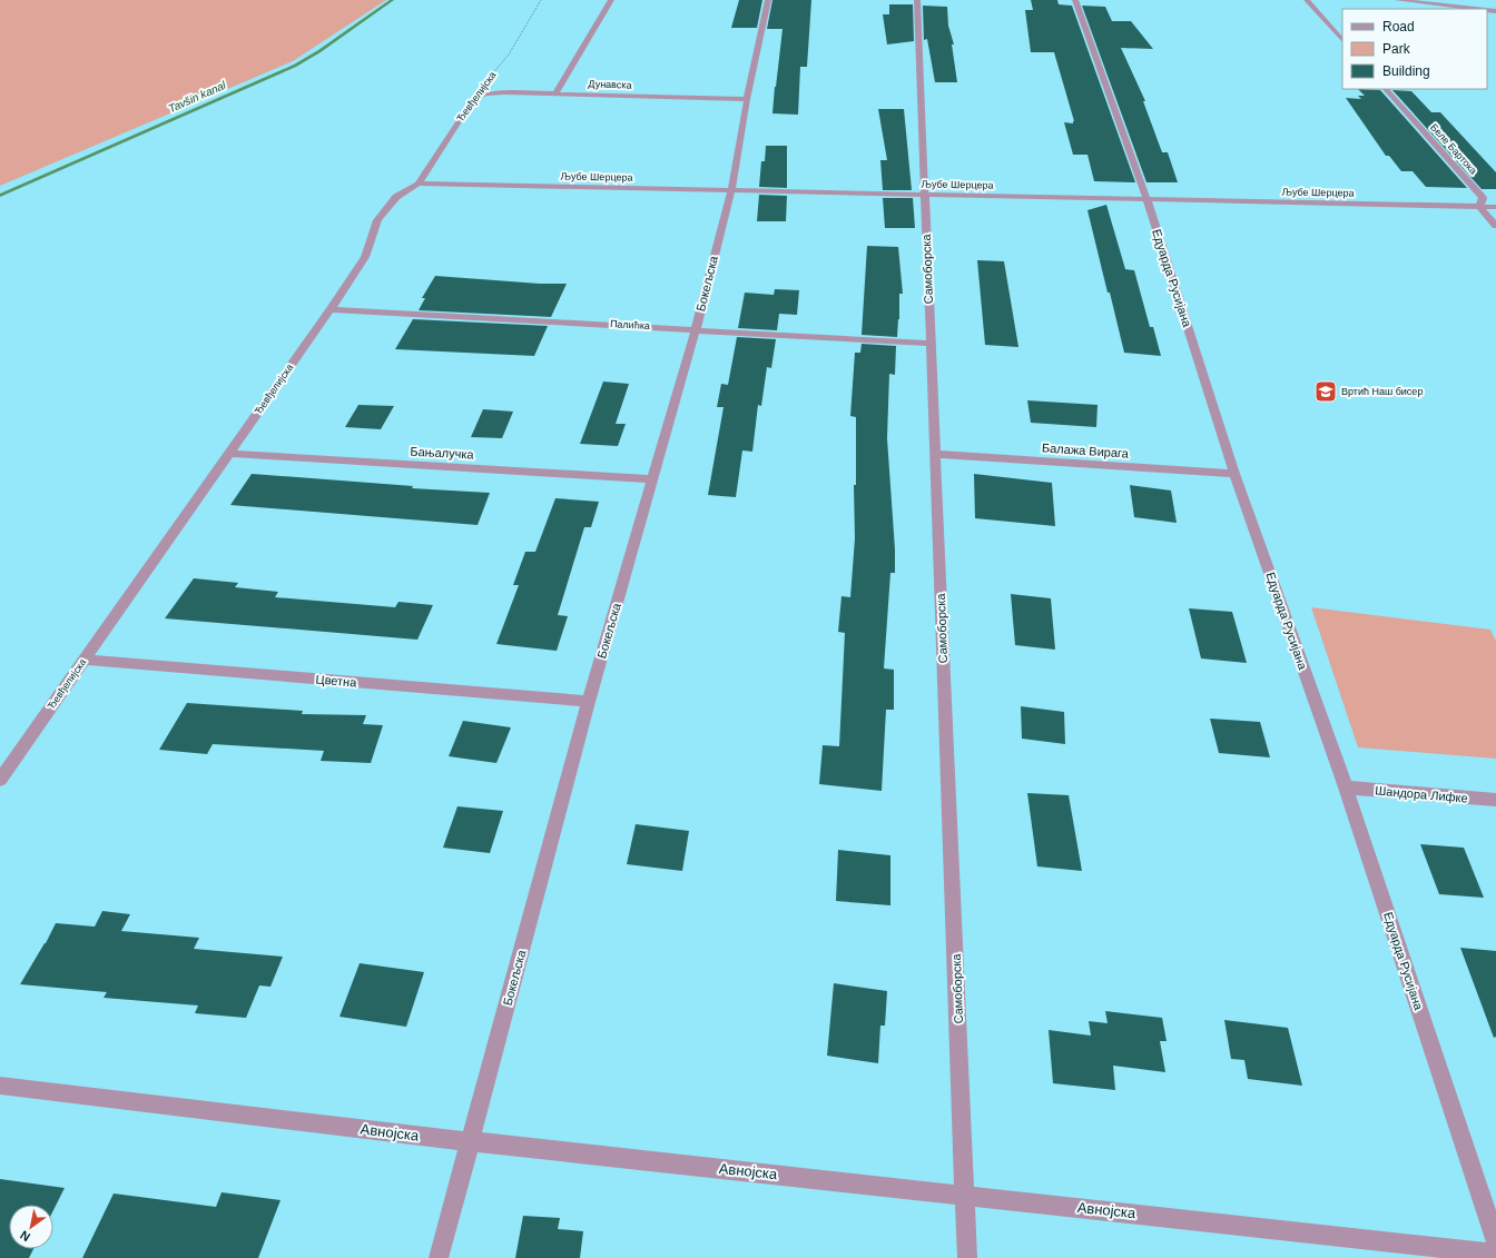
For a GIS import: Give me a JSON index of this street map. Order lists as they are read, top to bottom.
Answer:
{
  "streets": {
    "street": [
      "Дунавска",
      "Ђевђелијска",
      "Беле Бартока",
      "Љубе Шерцера",
      "Самоборска",
      "Едуарда Русијана",
      "Бокељска",
      "Палићка",
      "Балажа Вирага",
      "Бањалучка",
      "Цветна",
      "Шандора Лифке",
      "Авнојска"
    ]
  },
  "crossings": [
    ["Дунавска", "Ђевђелијска"],
    ["Дунавска", "Бокељска"],
    ["Ђевђелијска", "Љубе Шерцера"],
    ["Ђевђелијска", "Палићка"],
    ["Ђевђелијска", "Бањалучка"],
    ["Ђевђелијска", "Цветна"],
    ["Беле Бартока", "Љубе Шерцера"],
    ["Љубе Шерцера", "Самоборска"],
    ["Љубе Шерцера", "Едуарда Русијана"],
    ["Љубе Шерцера", "Бокељска"],
    ["Самоборска", "Палићка"],
    ["Самоборска", "Балажа Вирага"],
    ["Самоборска", "Авнојска"],
    ["Едуарда Русијана", "Балажа Вирага"],
    ["Едуарда Русијана", "Шандора Лифке"],
    ["Бокељска", "Палићка"],
    ["Бокељска", "Бањалучка"],
    ["Бокељска", "Цветна"],
    ["Бокељска", "Авнојска"]
  ],
  "water": ["Tavšin kanal"],
  "places": {
    "school or university": ["Вртић Наш бисер"]
  },
  "legend": ["Road", "Park", "Building"],
  "north": "bottom left"
}
